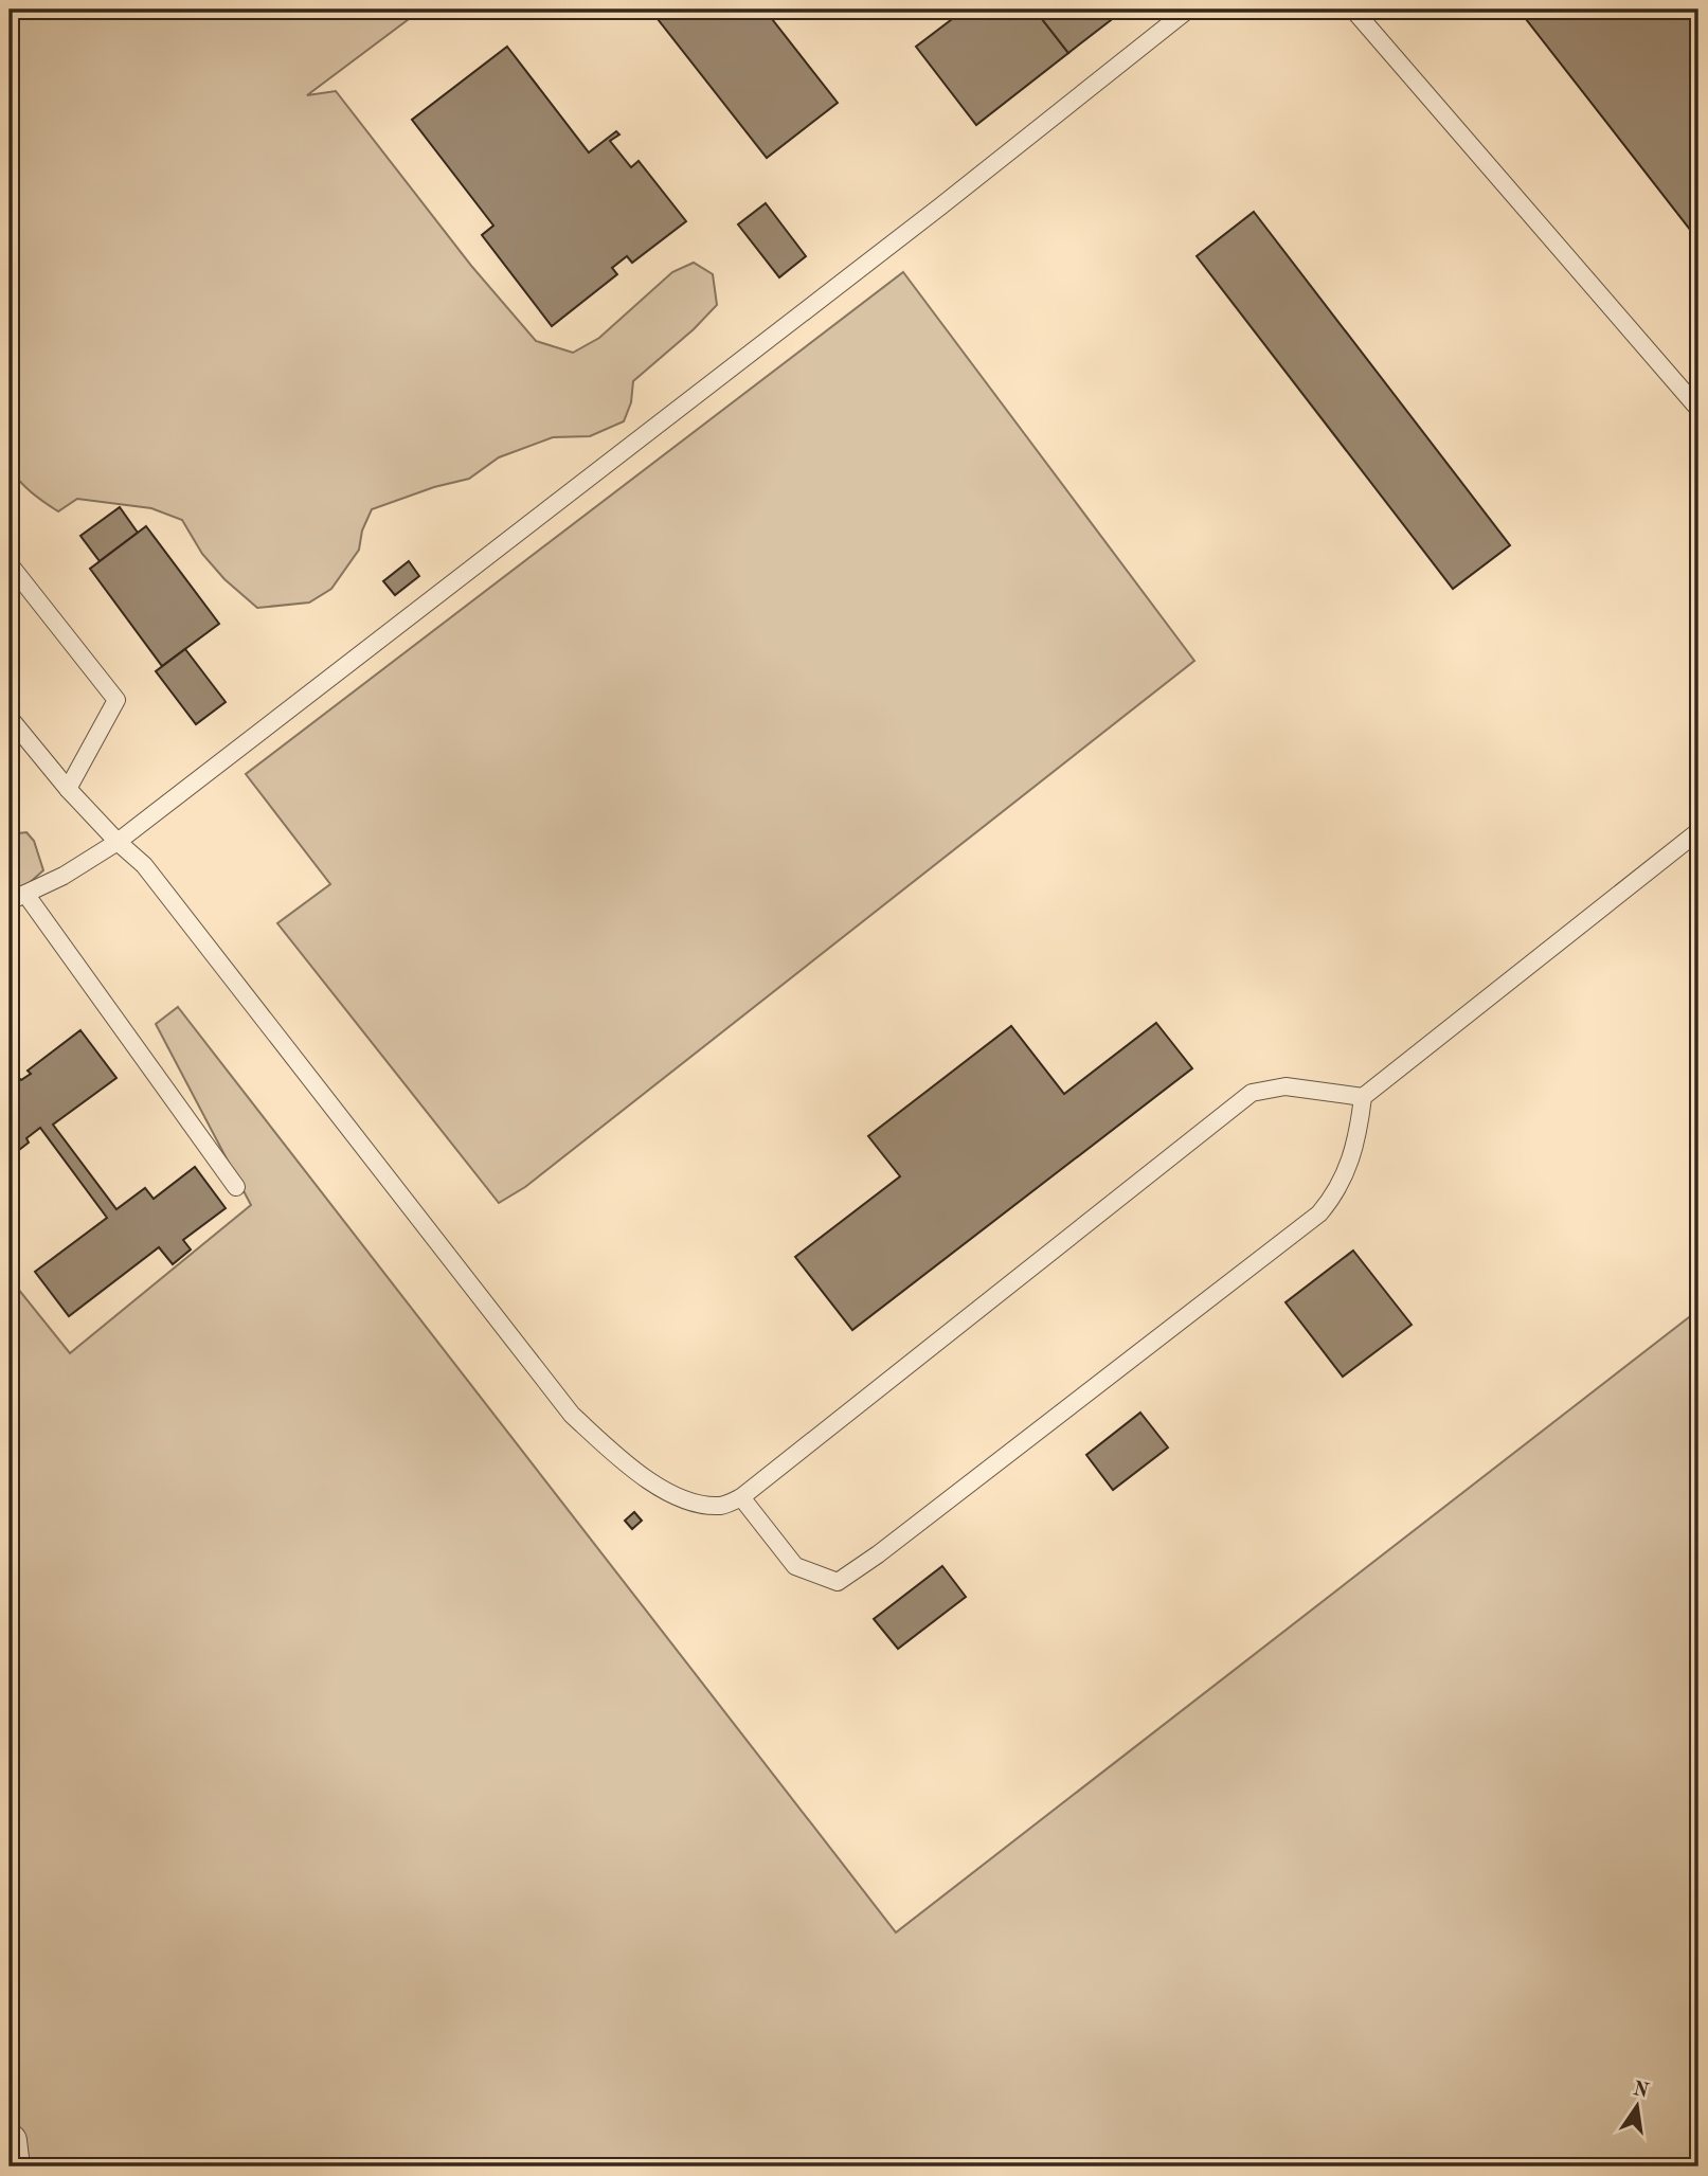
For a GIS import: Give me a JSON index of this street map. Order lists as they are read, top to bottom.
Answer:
{
  "north": "top"
}
